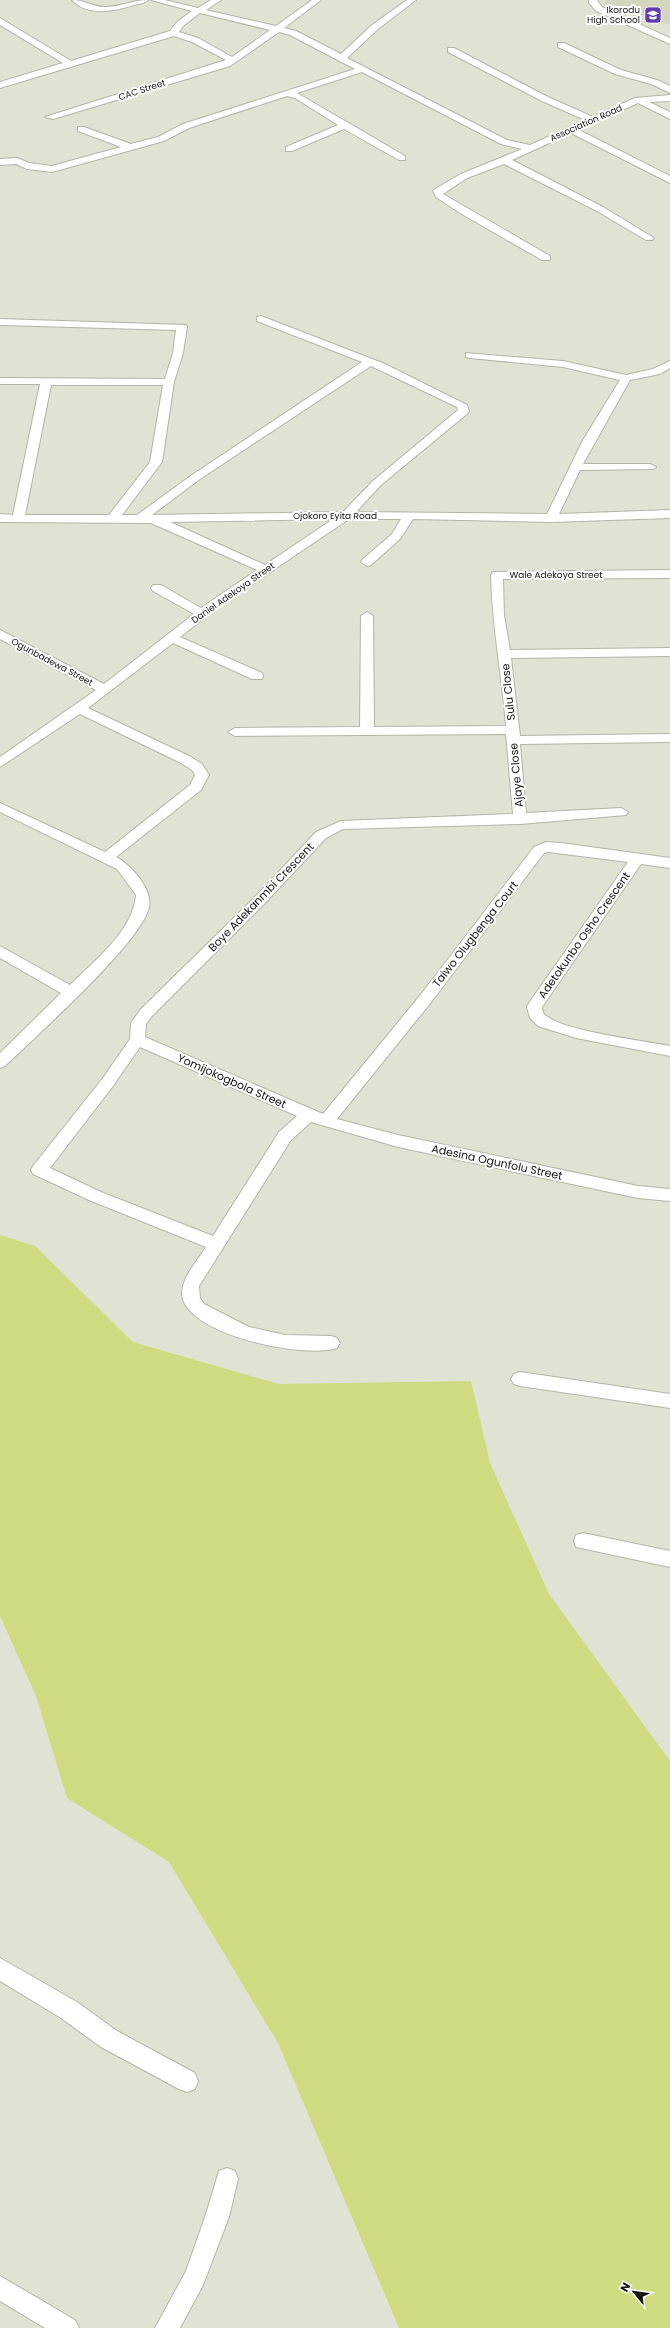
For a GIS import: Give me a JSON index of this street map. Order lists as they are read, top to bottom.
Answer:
{
  "streets": {
    "street": [
      "CAC Street",
      "Association Road",
      "Ojokoro Eyita Road",
      "Wale Adekoya Street",
      "Daniel Adekoya Street",
      "Ogunbadewa Street",
      "Sulu Close",
      "Ajaye Close",
      "Boye Adekanmbi Crescent",
      "Taiwo Olugbenga Court",
      "Adetokunbo Osho Crescent",
      "Yomijokogbola Street",
      "Adesina Ogunfolu Street"
    ]
  },
  "crossings": [
    ["Ojokoro Eyita Road", "Daniel Adekoya Street"],
    ["Wale Adekoya Street", "Sulu Close"],
    ["Daniel Adekoya Street", "Ogunbadewa Street"],
    ["Sulu Close", "Ajaye Close"],
    ["Ajaye Close", "Boye Adekanmbi Crescent"],
    ["Boye Adekanmbi Crescent", "Yomijokogbola Street"],
    ["Taiwo Olugbenga Court", "Adetokunbo Osho Crescent"],
    ["Taiwo Olugbenga Court", "Yomijokogbola Street"],
    ["Taiwo Olugbenga Court", "Adesina Ogunfolu Street"],
    ["Yomijokogbola Street", "Adesina Ogunfolu Street"]
  ],
  "places": {
    "school or university": ["Ikorodu High School"]
  },
  "north": "top left"
}
